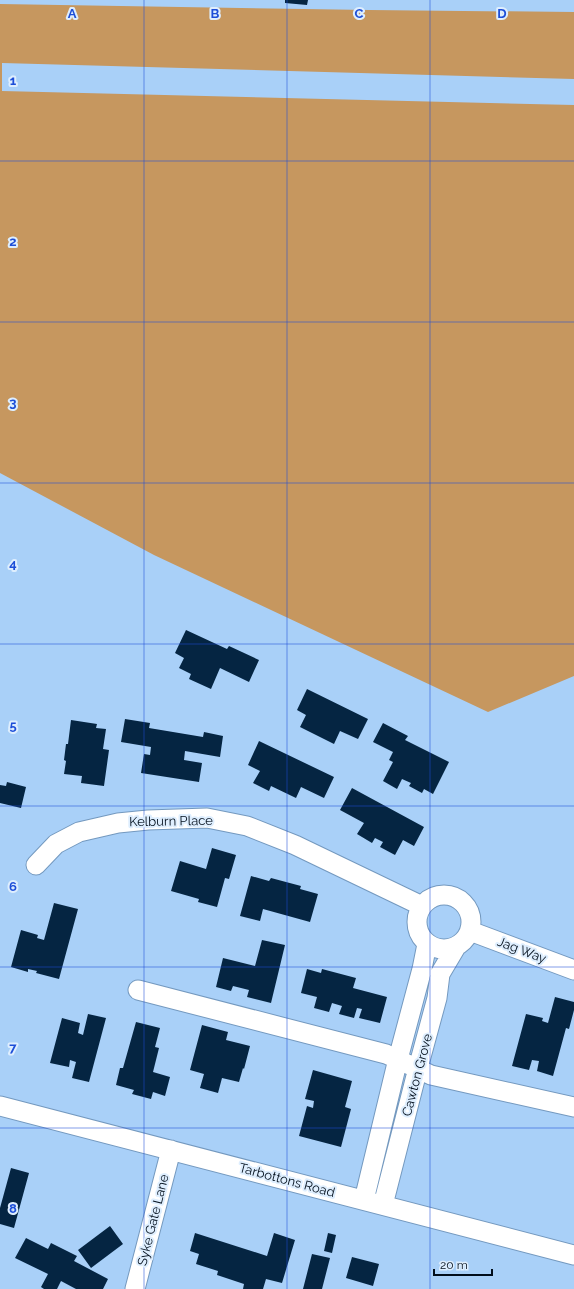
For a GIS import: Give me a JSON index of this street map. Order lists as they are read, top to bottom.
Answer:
{
  "streets": {
    "street": [
      "Kelburn Place",
      "Jag Way",
      "Cawton Grove",
      "Tarbottons Road",
      "Syke Gate Lane"
    ]
  },
  "crossings": [
    ["Kelburn Place", "Jag Way"],
    ["Kelburn Place", "Cawton Grove"],
    ["Jag Way", "Cawton Grove"],
    ["Cawton Grove", "Tarbottons Road"],
    ["Tarbottons Road", "Syke Gate Lane"]
  ],
  "scale_bar": "20 m",
  "grid": {
    "columns": [
      "A",
      "B",
      "C",
      "D"
    ],
    "rows": [
      "1",
      "2",
      "3",
      "4",
      "5",
      "6",
      "7",
      "8"
    ]
  }
}
